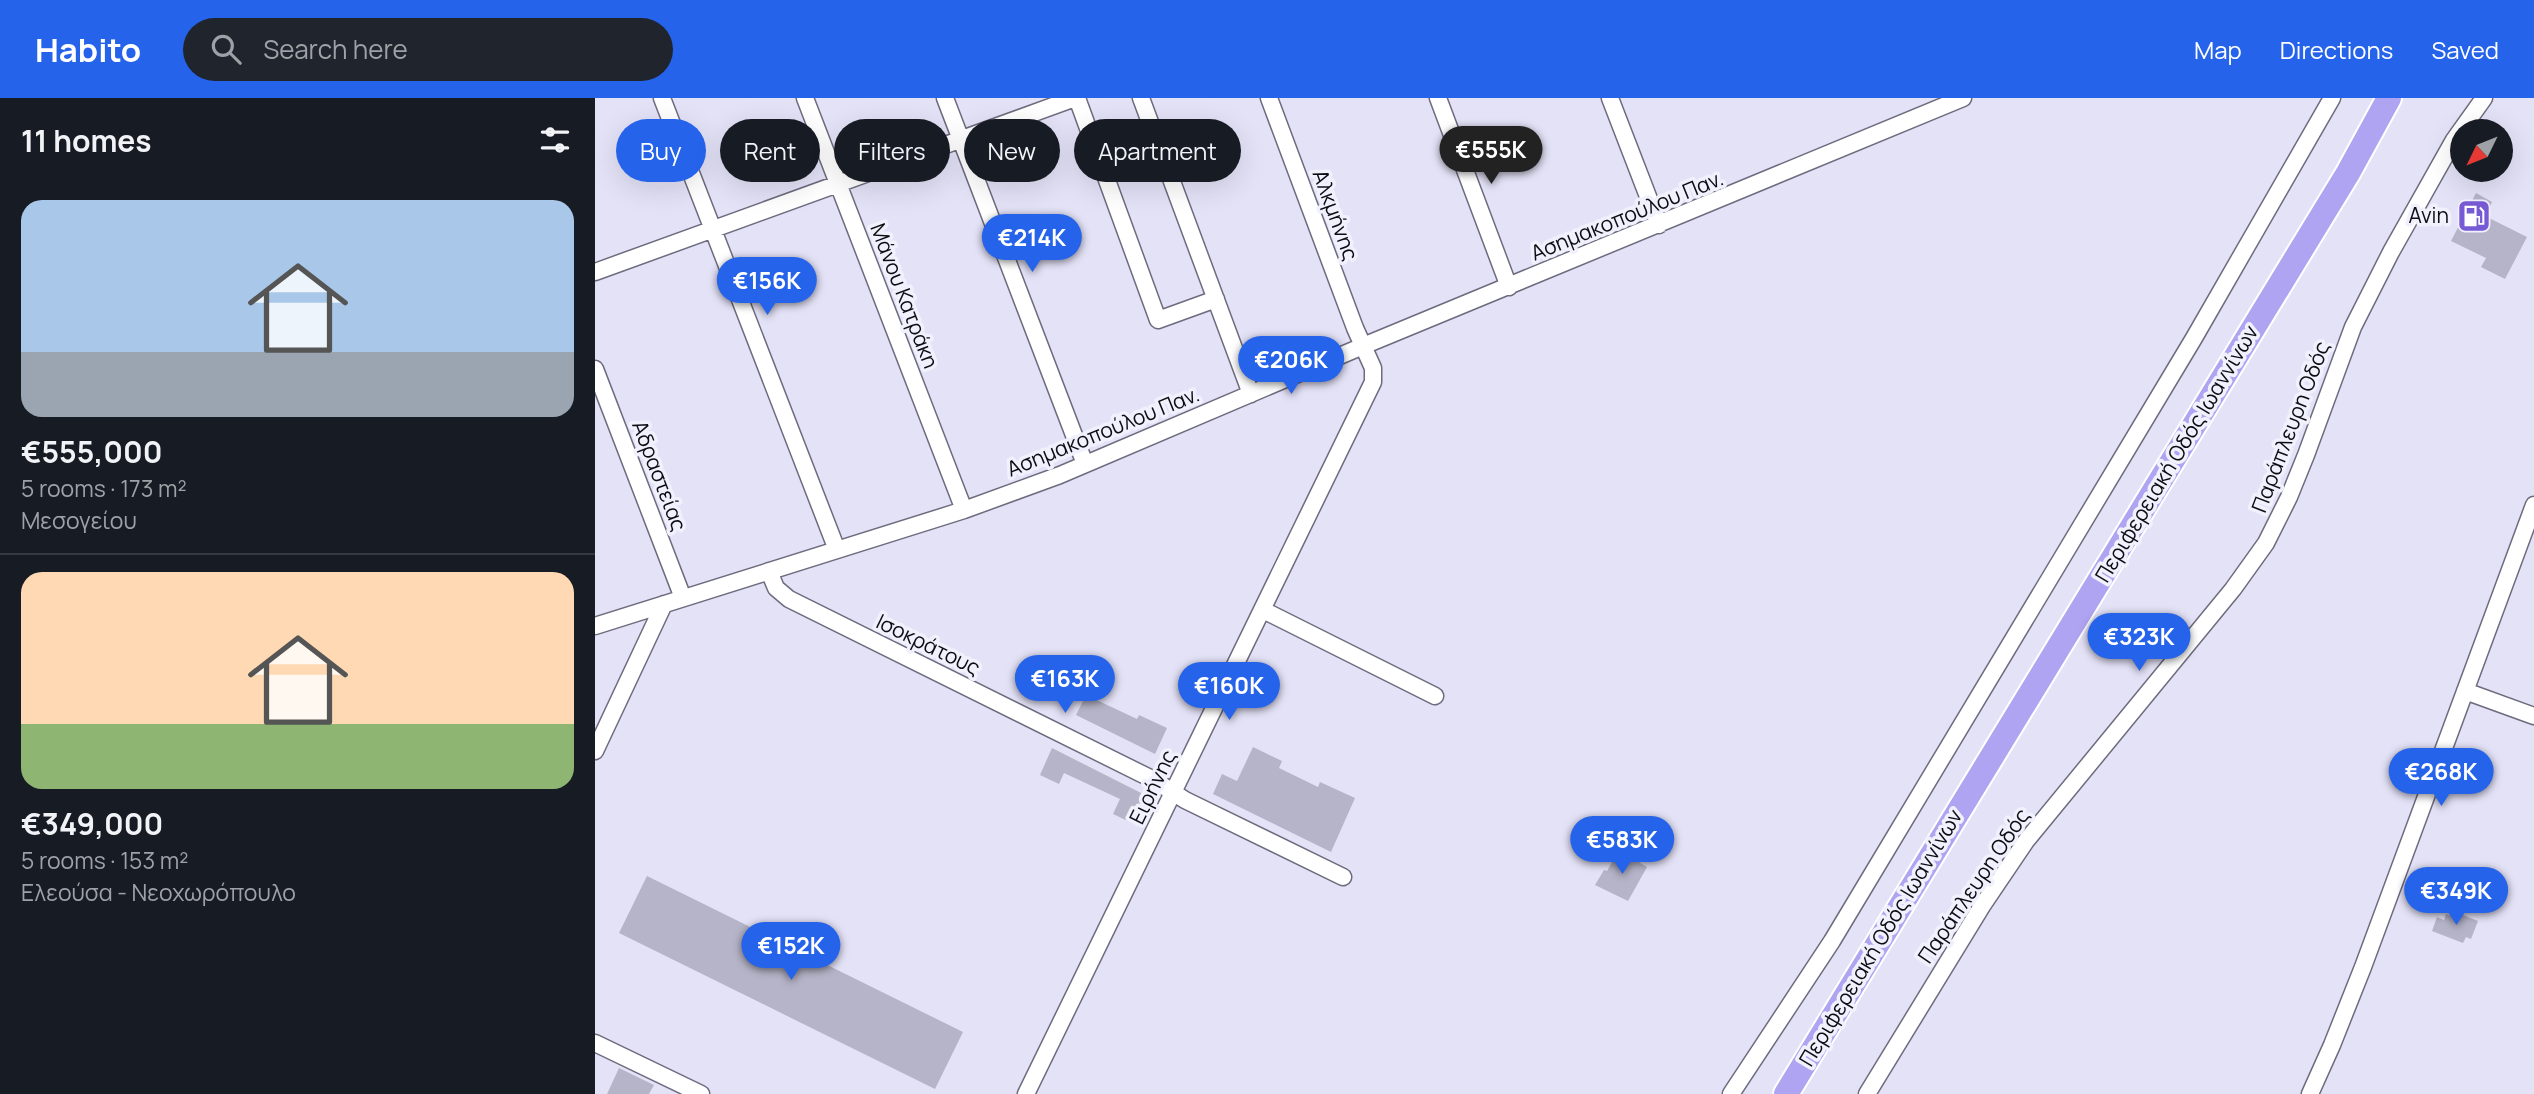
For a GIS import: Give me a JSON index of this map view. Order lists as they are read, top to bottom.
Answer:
{
  "streets": {
    "highway": ["Περιφερειακή Οδός Ιωαννίνων"],
    "street": [
      "Αλκμήνης",
      "Ασημακοπούλου Παν.",
      "Μάνου Κατράκη",
      "Παράπλευρη Οδός",
      "Αδραστείας",
      "Ισοκράτους",
      "Ειρήνης"
    ]
  },
  "crossings": [
    ["Αλκμήνης", "Ασημακοπούλου Παν."],
    ["Αλκμήνης", "Ειρήνης"],
    ["Ασημακοπούλου Παν.", "Μάνου Κατράκη"],
    ["Ασημακοπούλου Παν.", "Αδραστείας"],
    ["Ασημακοπούλου Παν.", "Ισοκράτους"],
    ["Ασημακοπούλου Παν.", "Ειρήνης"],
    ["Ισοκράτους", "Ειρήνης"]
  ],
  "places": {
    "fuel station": ["Avin"]
  },
  "north": "bottom left",
  "page": {
    "header": "Habito",
    "search": "Search here",
    "nav": ["Map", "Directions", "Saved"],
    "heading": "11 homes",
    "chip": [
      "Buy",
      "Rent",
      "Filters",
      "New",
      "Apartment"
    ],
    "price": [
      "€555K",
      "€214K",
      "€156K",
      "€206K",
      "€323K",
      "€163K",
      "€160K",
      "€268K",
      "€583K",
      "€349K",
      "€152K"
    ],
    "list": [
      {
        "name": "€555,000",
        "note": "5 rooms · 173 m² · Μεσογείου"
      },
      {
        "name": "€349,000",
        "note": "5 rooms · 153 m² · Ελεούσα - Νεοχωρόπουλο"
      }
    ]
  }
}
